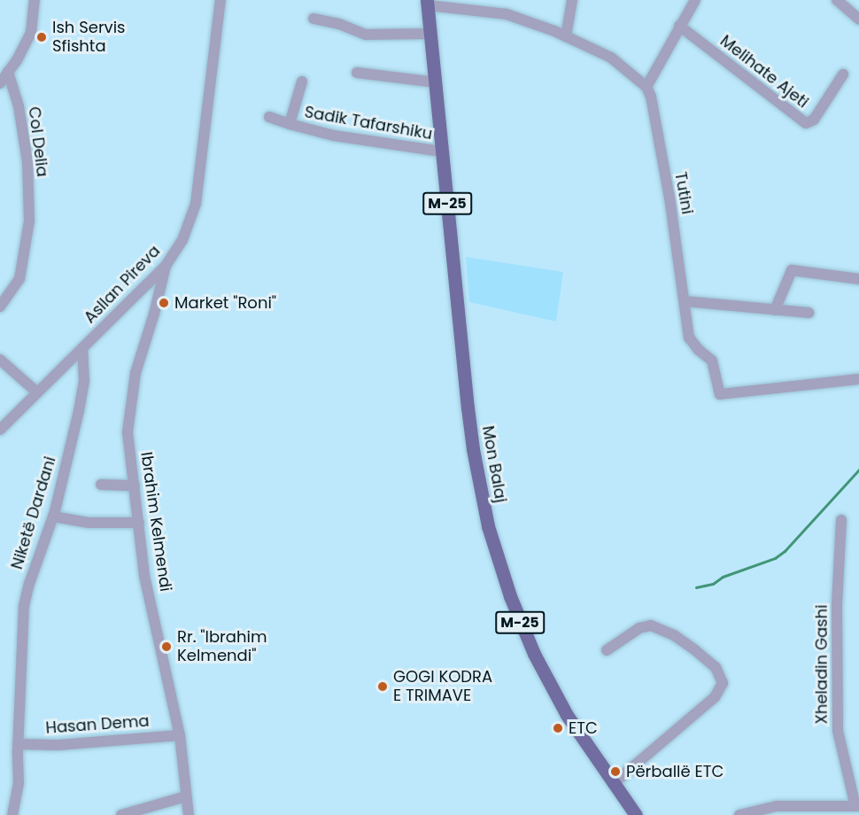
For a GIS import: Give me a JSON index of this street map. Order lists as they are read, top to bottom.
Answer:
{
  "streets": {
    "main road": ["M-25", "Mon Balaj"],
    "street": [
      "Melihate Ajeti",
      "Sadik Tafarshiku",
      "Col Delia",
      "Tutini",
      "Asllan Pireva",
      "Niketë Dardani",
      "Ibrahim Kelmendi",
      "Xheladin Gashi",
      "Hasan Dema"
    ]
  },
  "crossings": [
    ["Sadik Tafarshiku", "Mon Balaj"],
    ["Asllan Pireva", "Niketë Dardani"],
    ["Asllan Pireva", "Ibrahim Kelmendi"],
    ["Niketë Dardani", "Hasan Dema"],
    ["Ibrahim Kelmendi", "Hasan Dema"]
  ],
  "places": [
    "Ish Servis Sfishta",
    "Market \"Roni\"",
    "Rr. \"Ibrahim Kelmendi\"",
    "GOGI KODRA E TRIMAVE",
    "ETC",
    "Përballë ETC"
  ]
}
